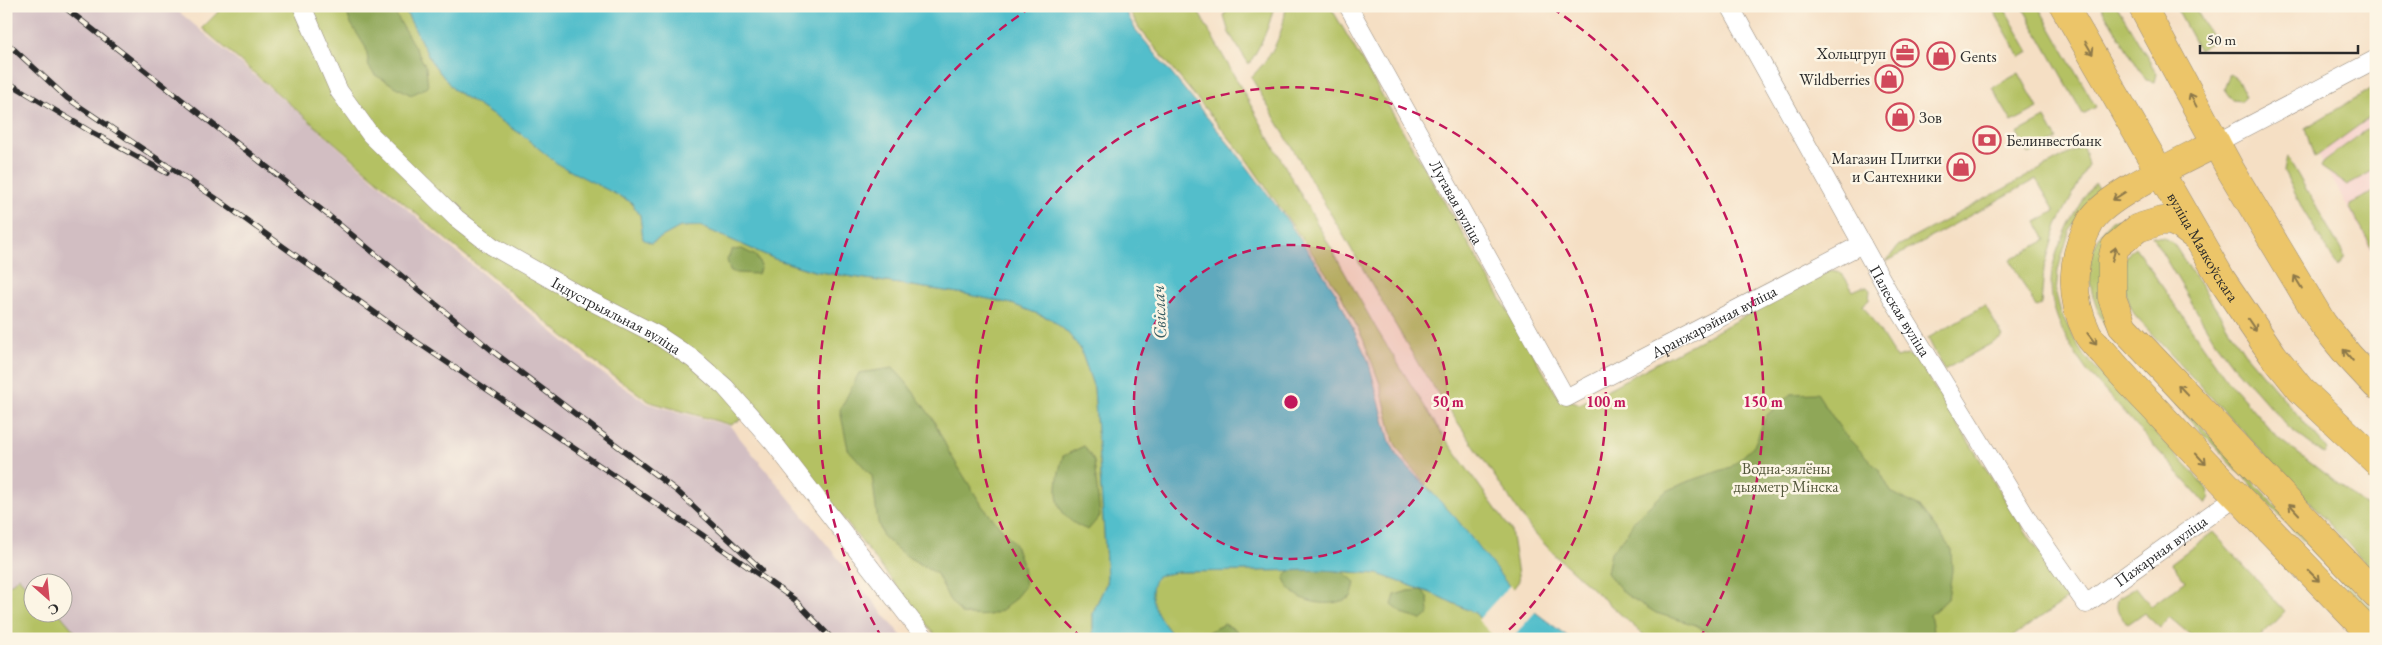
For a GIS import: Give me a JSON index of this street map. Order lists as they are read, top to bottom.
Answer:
{
  "streets": {
    "main road": ["вуліца Маякоўскага"],
    "street": [
      "Лугавая вуліца",
      "Палеская вуліца",
      "Індустрыяльная вуліца",
      "Аранжарэйная вуліца",
      "Пажарная вуліца"
    ]
  },
  "crossings": [
    ["Лугавая вуліца", "Аранжарэйная вуліца"],
    ["Палеская вуліца", "Аранжарэйная вуліца"],
    ["Палеская вуліца", "Пажарная вуліца"]
  ],
  "water": ["Свіслач"],
  "parks": ["Водна-зялёны дыяметр Мінска"],
  "places": {
    "office": ["Хольцгруп"],
    "shop": [
      "Gents",
      "Wildberries",
      "Зов",
      "Магазин Плитки и Сантехники"
    ],
    "bank": ["Белинвестбанк"]
  },
  "scale_bar": "50 m",
  "north": "bottom right",
  "rings": ["50 m", "100 m", "150 m"]
}
